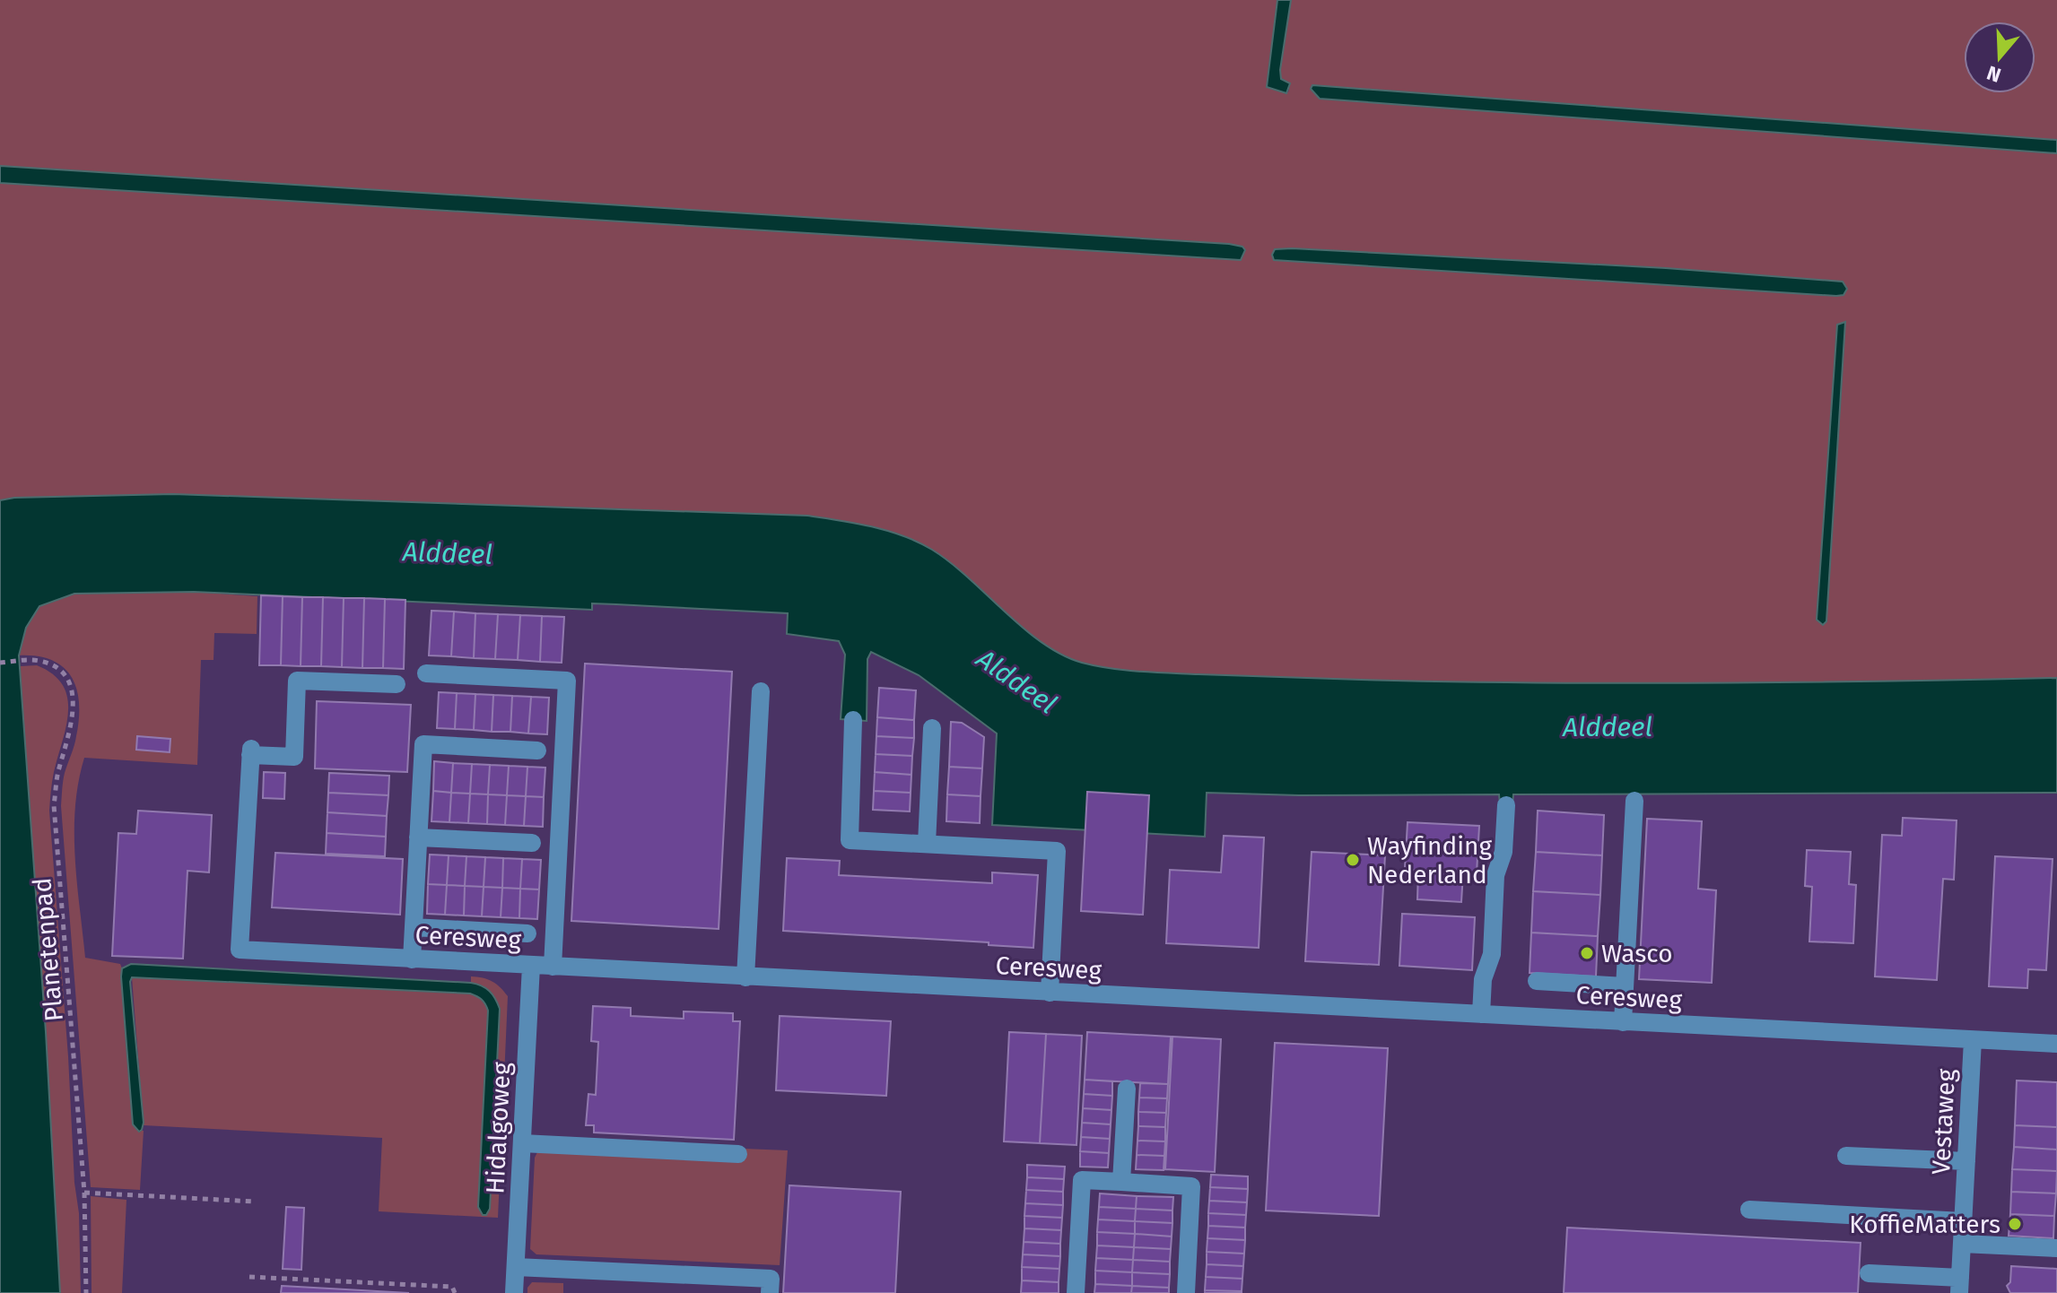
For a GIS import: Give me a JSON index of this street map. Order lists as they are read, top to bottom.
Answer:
{
  "streets": {
    "street": ["Ceresweg", "Vestaweg", "Hidalgoweg"],
    "path": ["Planetenpad"]
  },
  "crossings": [
    ["Ceresweg", "Vestaweg"],
    ["Ceresweg", "Hidalgoweg"]
  ],
  "water": ["Alddeel"],
  "places": ["Wayfinding Nederland", "Wasco", "KoffieMatters"],
  "north": "bottom"
}
